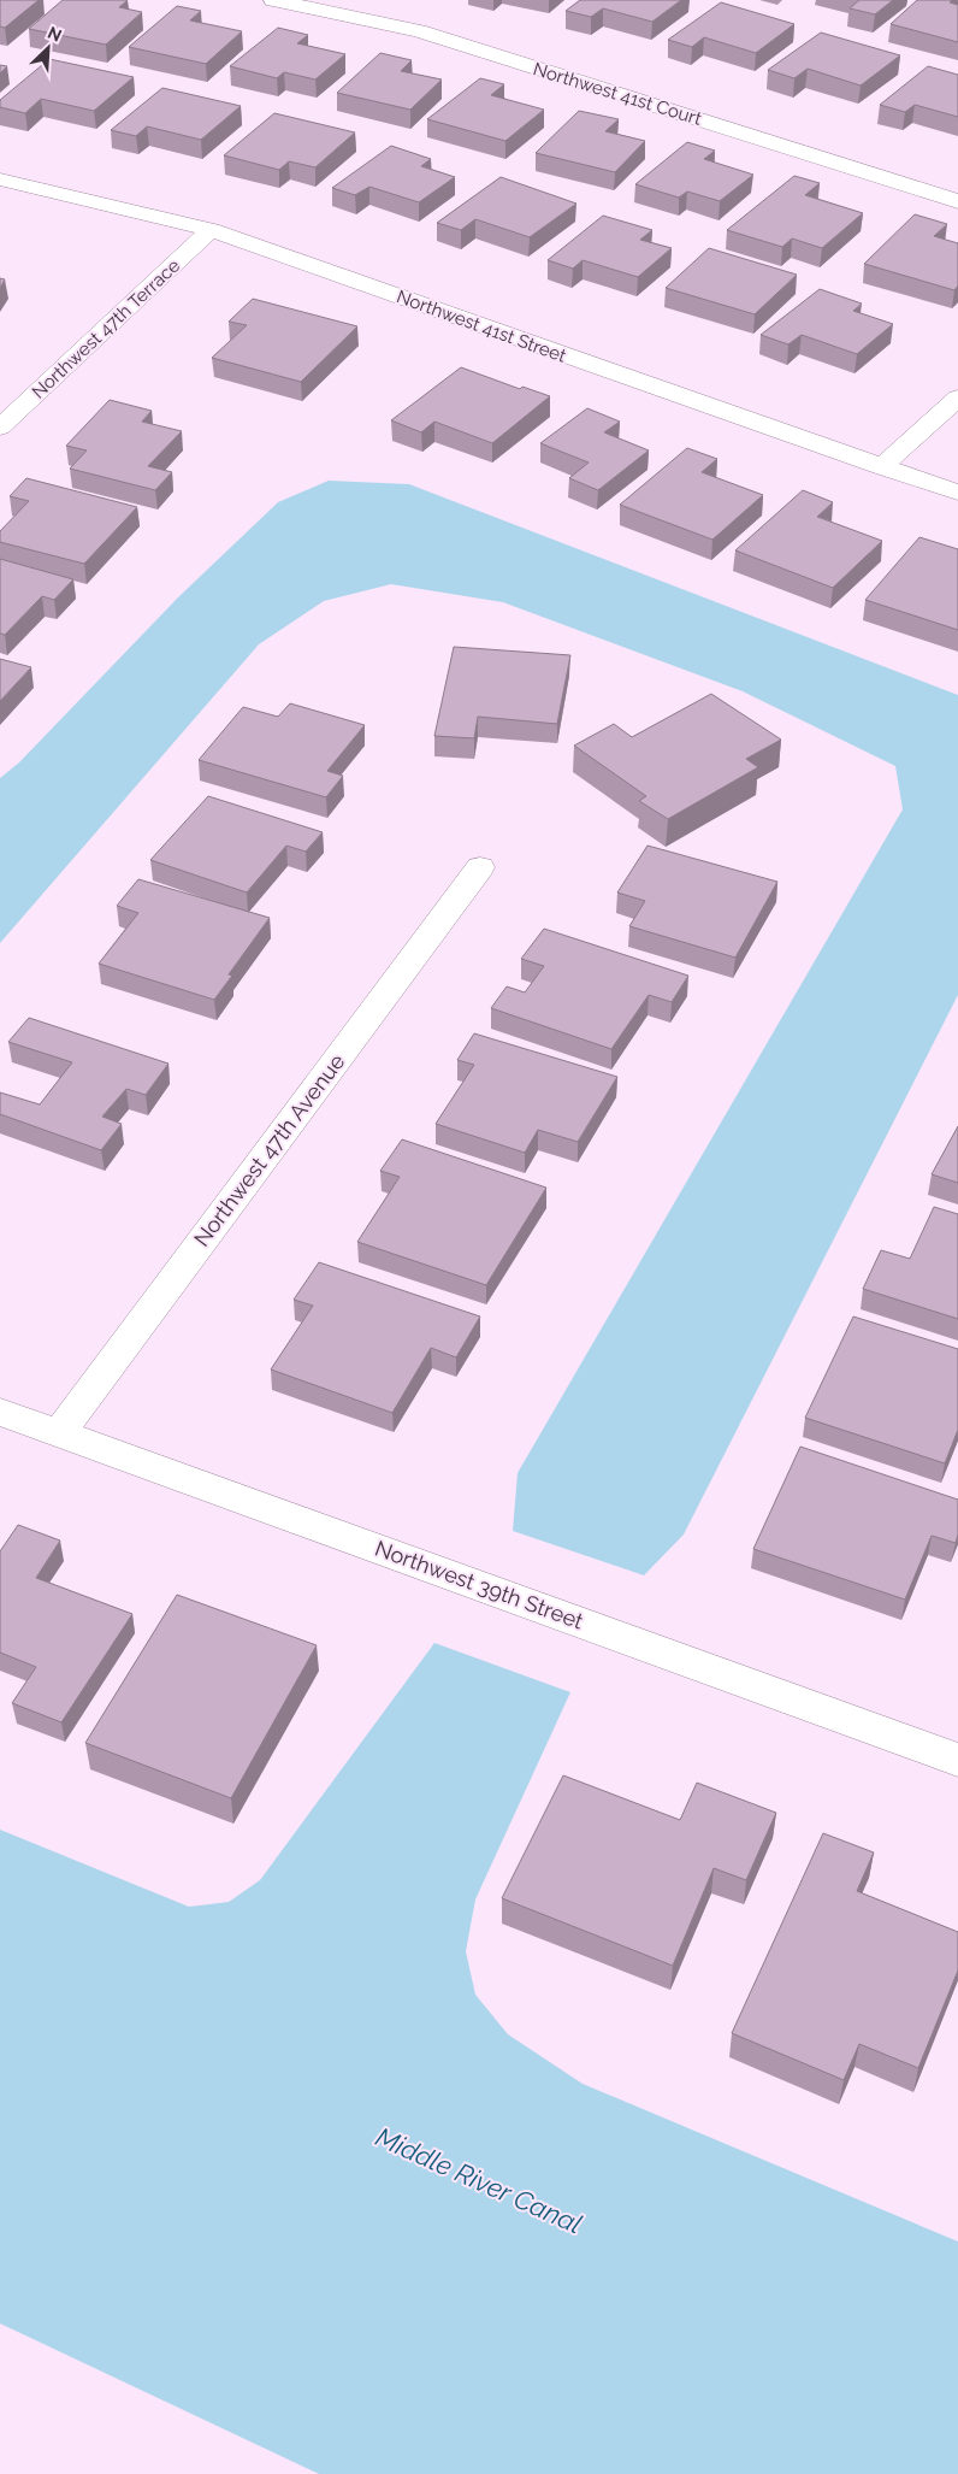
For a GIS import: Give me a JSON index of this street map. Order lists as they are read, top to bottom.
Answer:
{
  "streets": {
    "street": [
      "Northwest 41st Court",
      "Northwest 41st Street",
      "Northwest 47th Terrace",
      "Northwest 47th Avenue",
      "Northwest 39th Street"
    ]
  },
  "crossings": [
    ["Northwest 41st Street", "Northwest 47th Terrace"],
    ["Northwest 47th Avenue", "Northwest 39th Street"]
  ],
  "water": ["Middle River Canal"],
  "north": "top right"
}
